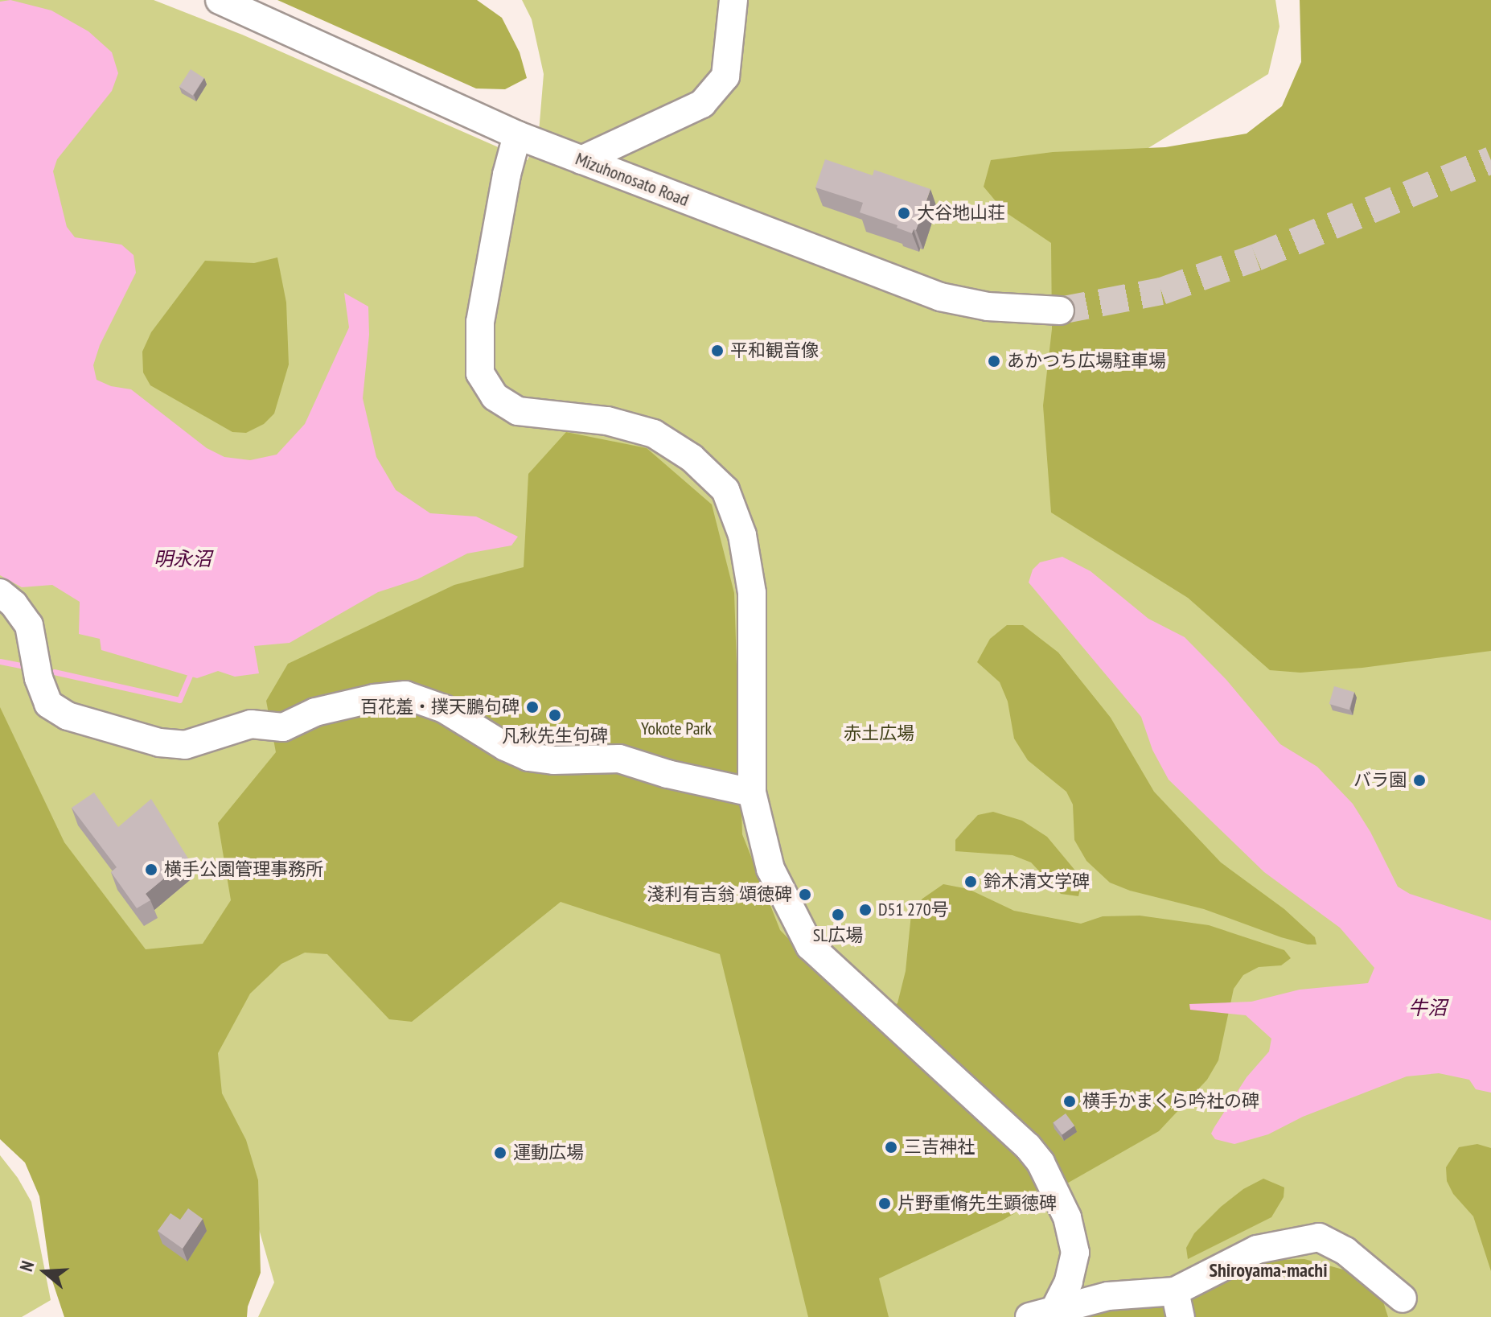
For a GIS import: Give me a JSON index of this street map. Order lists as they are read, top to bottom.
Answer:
{
  "streets": {
    "street": ["Mizuhonosato Road"]
  },
  "districts": ["Shiroyama-machi"],
  "water": ["明永沼", "牛沼"],
  "parks": ["Yokote Park", "赤土広場"],
  "places": [
    "大谷地山荘",
    "平和観音像",
    "あかつち広場駐車場",
    "百花羞・撲天鵬句碑",
    "凡秋先生句碑",
    "バラ園",
    "横手公園管理事務所",
    "鈴木清文学碑",
    "淺利有吉翁 頌徳碑",
    "D51 270号",
    "SL広場",
    "横手かまくら吟社の碑",
    "三吉神社",
    "運動広場",
    "片野重脩先生顕徳碑"
  ],
  "north": "left"
}
